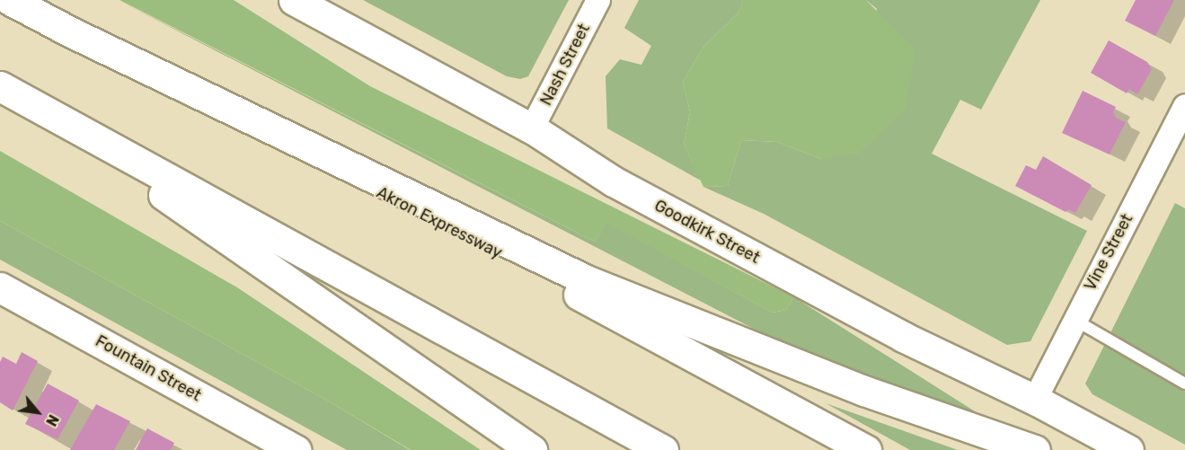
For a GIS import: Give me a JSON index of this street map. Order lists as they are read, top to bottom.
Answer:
{
  "streets": {
    "main road": ["Akron Expressway", "Goodkirk Street", "Fountain Street"],
    "street": ["Nash Street", "Vine Street"]
  },
  "crossings": [
    ["Nash Street", "Goodkirk Street"],
    ["Goodkirk Street", "Vine Street"]
  ],
  "north": "bottom right"
}
